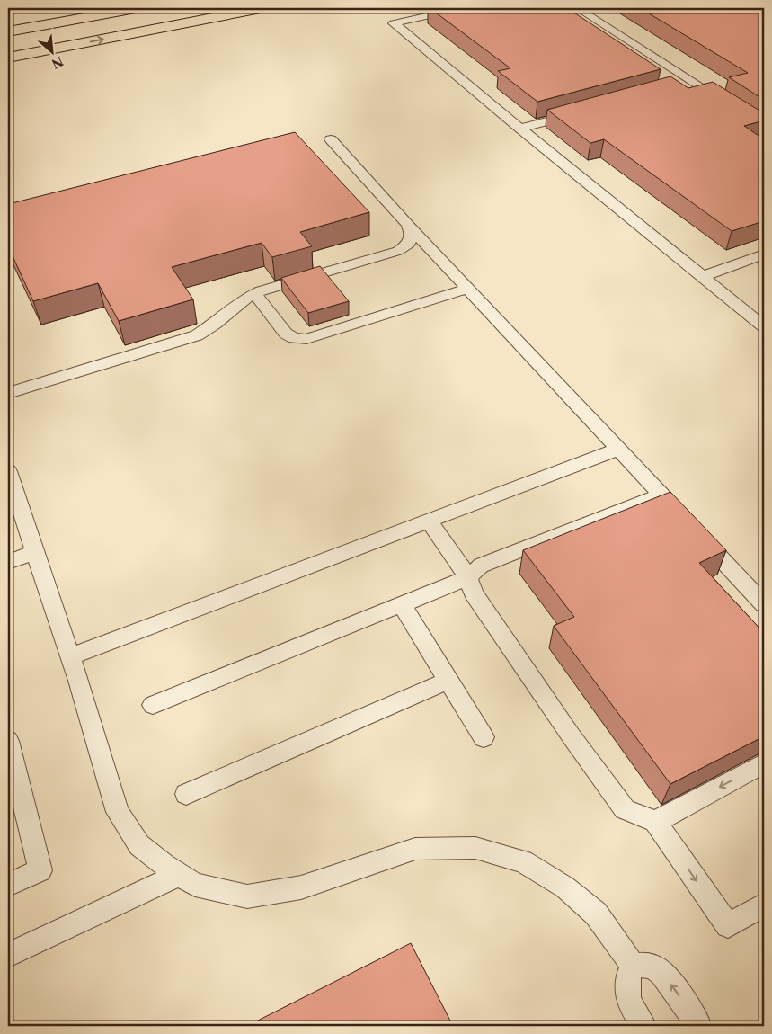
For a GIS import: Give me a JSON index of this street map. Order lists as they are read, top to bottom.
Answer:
{
  "north": "bottom right"
}
